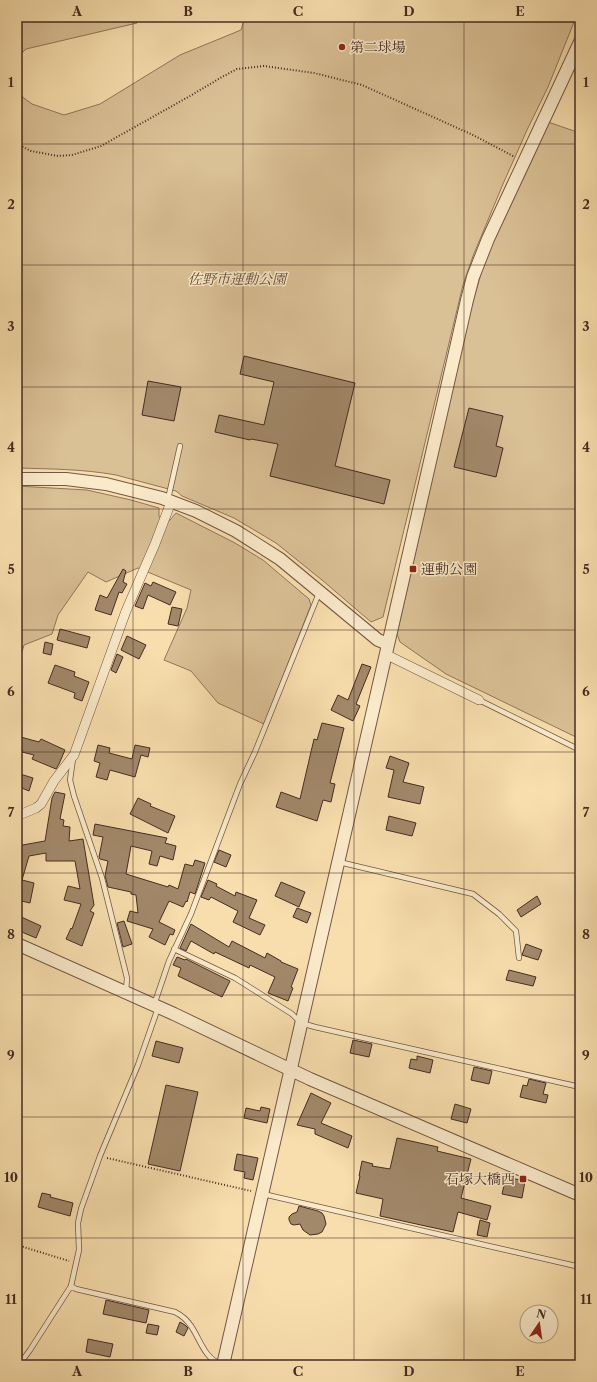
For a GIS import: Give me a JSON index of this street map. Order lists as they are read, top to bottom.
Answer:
{
  "parks": ["佐野市運動公園"],
  "places": {
    "other": ["第二球場"],
    "transit": ["運動公園", "石塚大橋西"]
  },
  "north": "top",
  "grid": {
    "columns": [
      "A",
      "B",
      "C",
      "D",
      "E"
    ],
    "rows": [
      "1",
      "2",
      "3",
      "4",
      "5",
      "6",
      "7",
      "8",
      "9",
      "10",
      "11"
    ]
  }
}
